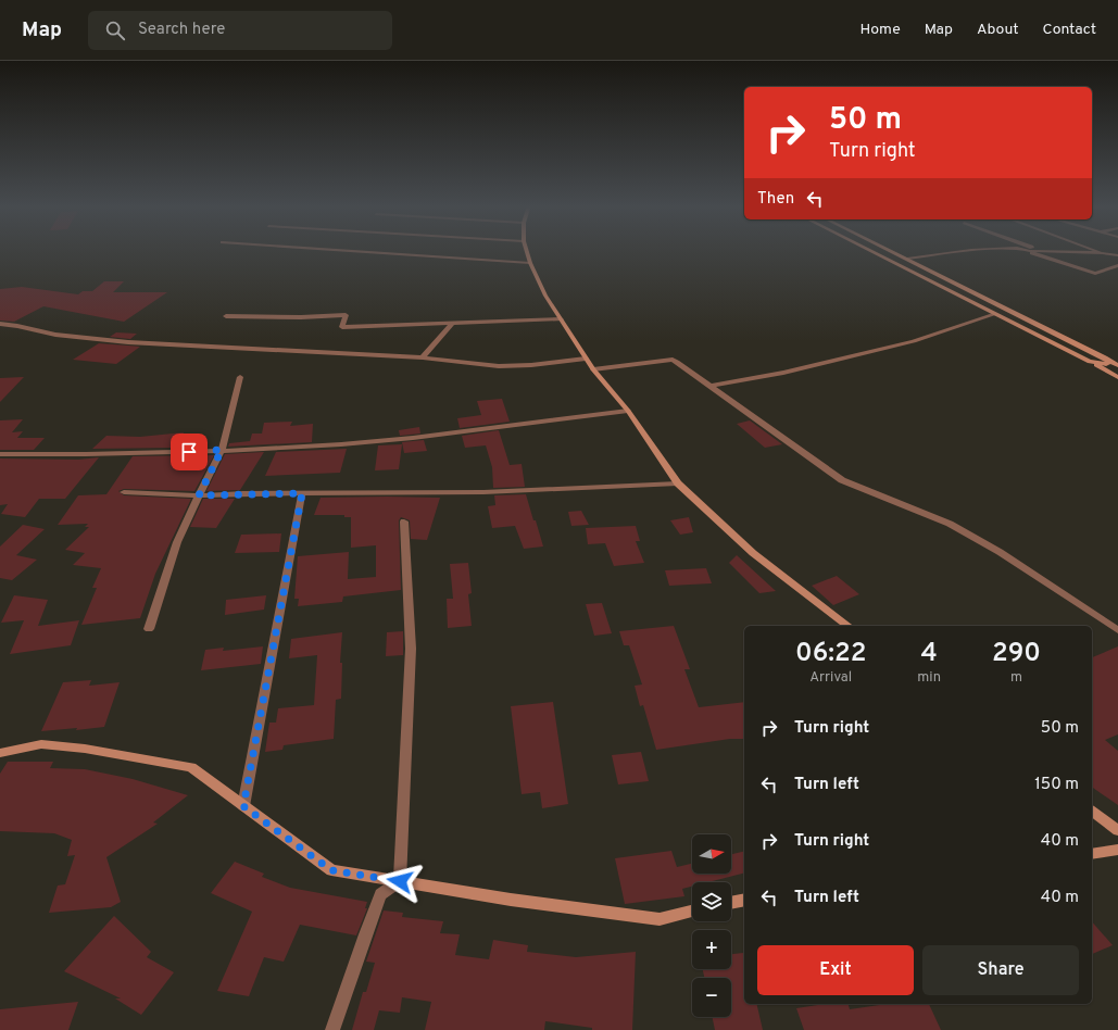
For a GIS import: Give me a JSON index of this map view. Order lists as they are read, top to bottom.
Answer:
{
  "north": "right",
  "page": {
    "header": "Map",
    "search": "Search here",
    "nav": [
      "Home",
      "Map",
      "About",
      "Contact"
    ],
    "turn": ["50 m", "Turn right"],
    "then": "Then",
    "eta": [
      "06:22",
      "Arrival",
      "4",
      "min",
      "290",
      "m"
    ],
    "list": [
      {
        "name": "Turn right",
        "value": "50 m"
      },
      {
        "name": "Turn left",
        "value": "150 m"
      },
      {
        "name": "Turn right",
        "value": "40 m"
      },
      {
        "name": "Turn left",
        "value": "40 m"
      }
    ],
    "map_buttons": ["+", "−"],
    "buttons": ["Exit", "Share"]
  }
}
